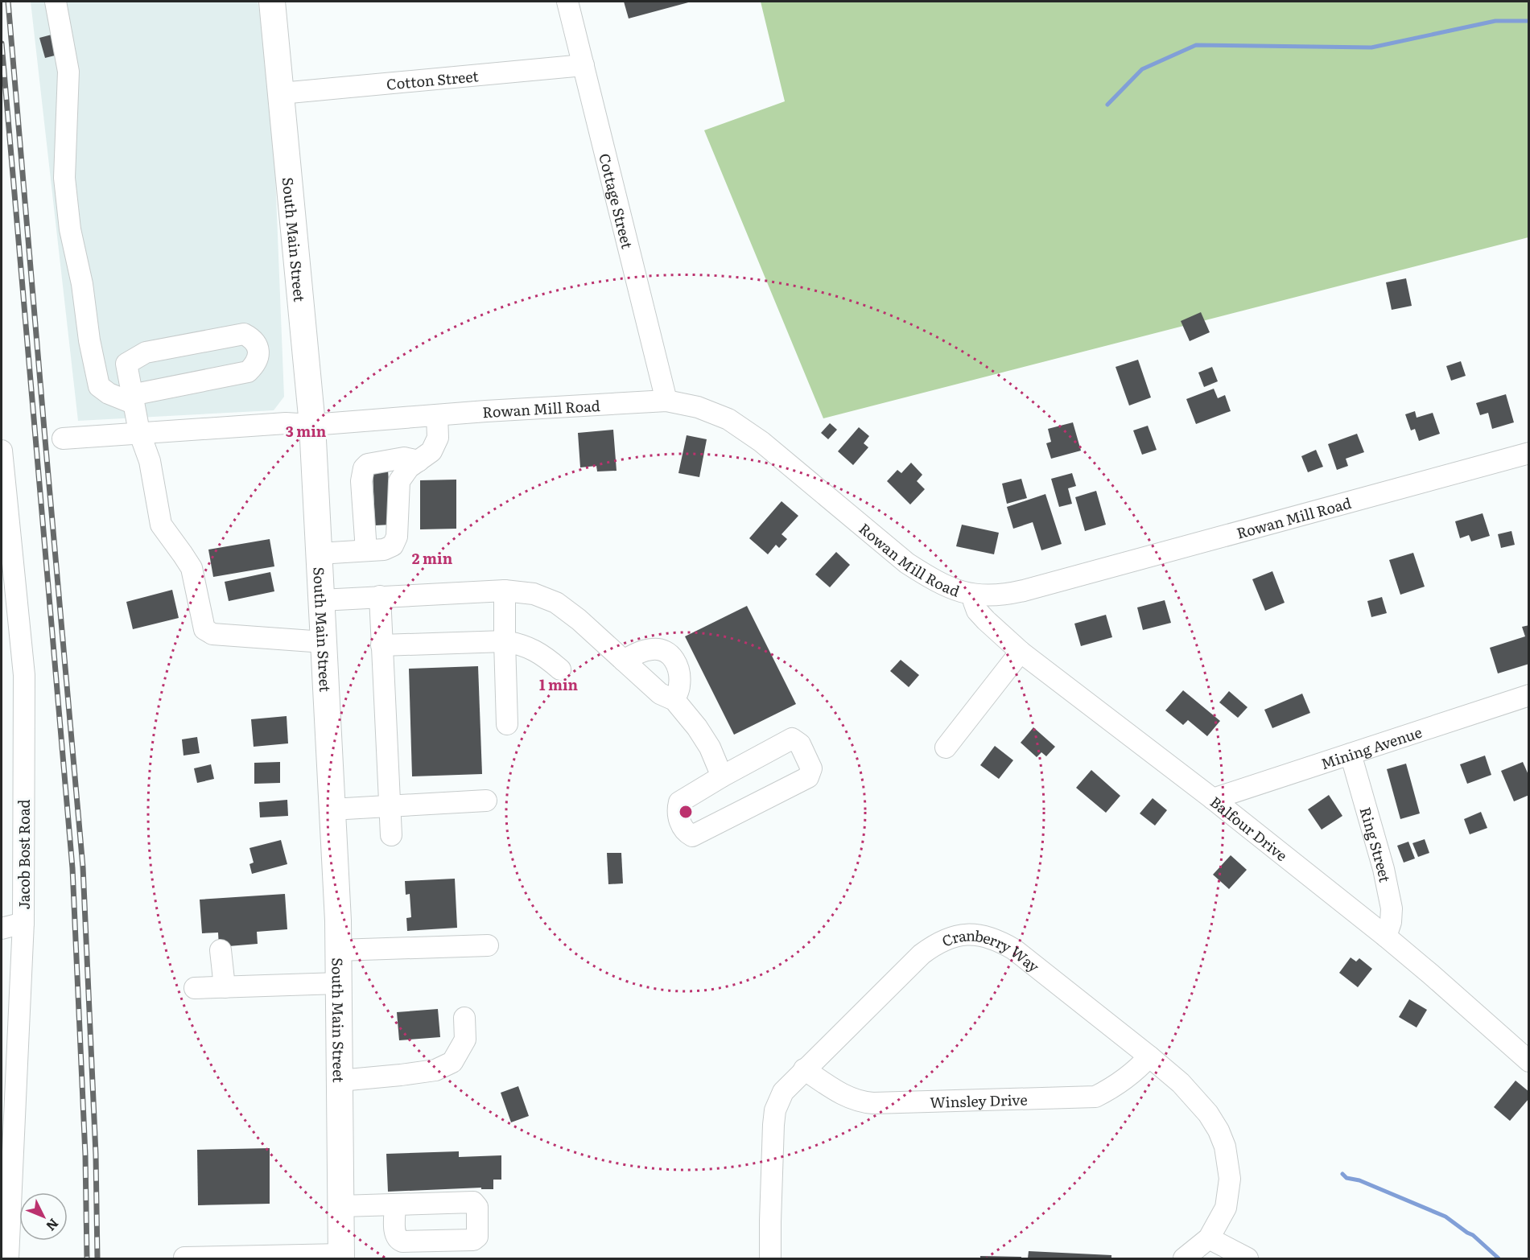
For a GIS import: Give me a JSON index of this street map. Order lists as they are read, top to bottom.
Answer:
{
  "streets": {
    "main road": ["South Main Street"],
    "street": [
      "Cotton Street",
      "Cottage Street",
      "Rowan Mill Road",
      "Mining Avenue",
      "Balfour Drive",
      "Ring Street",
      "Jacob Bost Road",
      "Cranberry Way",
      "Winsley Drive"
    ]
  },
  "crossings": [
    ["Cotton Street", "Cottage Street"],
    ["Cotton Street", "South Main Street"],
    ["Cottage Street", "Rowan Mill Road"],
    ["South Main Street", "Rowan Mill Road"],
    ["Rowan Mill Road", "Balfour Drive"],
    ["Mining Avenue", "Balfour Drive"],
    ["Mining Avenue", "Ring Street"],
    ["Balfour Drive", "Ring Street"],
    ["Cranberry Way", "Winsley Drive"]
  ],
  "north": "bottom right",
  "rings": ["3 min", "2 min", "1 min"]
}
